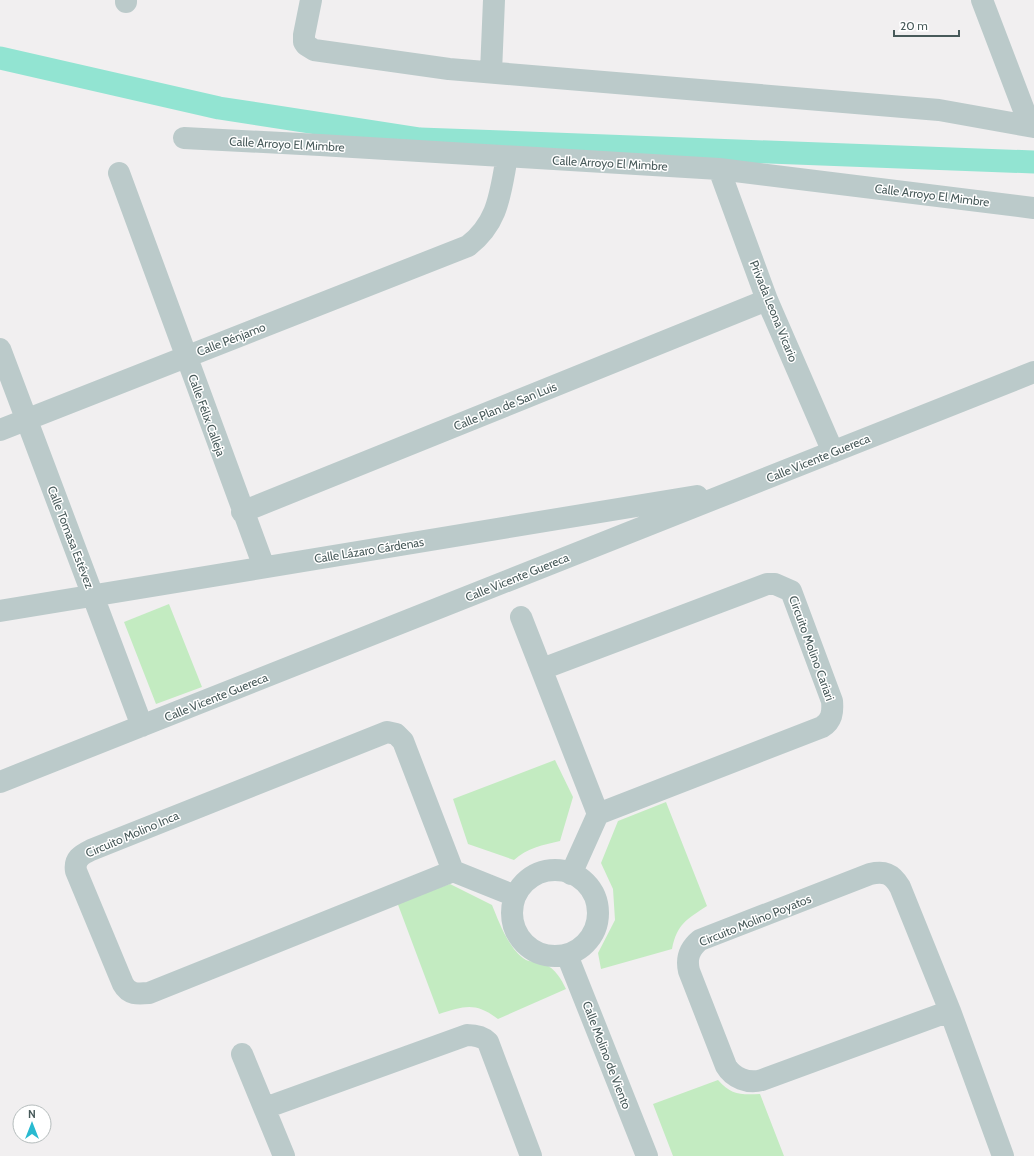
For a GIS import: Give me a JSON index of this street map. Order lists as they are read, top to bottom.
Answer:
{
  "streets": {
    "street": [
      "Calle Arroyo El Mimbre",
      "Privada Leona Vicario",
      "Calle Pénjamo",
      "Calle Plan de San Luis",
      "Calle Félix Calleja",
      "Calle Vicente Guereca",
      "Calle Tomasa Estévez",
      "Calle Lázaro Cárdenas",
      "Circuito Molino Cariari",
      "Circuito Molino Inca",
      "Circuito Molino Poyatos",
      "Calle Molino de Viento"
    ]
  },
  "crossings": [
    ["Calle Arroyo El Mimbre", "Privada Leona Vicario"],
    ["Calle Arroyo El Mimbre", "Calle Pénjamo"],
    ["Privada Leona Vicario", "Calle Plan de San Luis"],
    ["Privada Leona Vicario", "Calle Vicente Guereca"],
    ["Calle Pénjamo", "Calle Félix Calleja"],
    ["Calle Pénjamo", "Calle Tomasa Estévez"],
    ["Calle Plan de San Luis", "Calle Félix Calleja"],
    ["Calle Félix Calleja", "Calle Lázaro Cárdenas"],
    ["Calle Vicente Guereca", "Calle Tomasa Estévez"],
    ["Calle Vicente Guereca", "Calle Lázaro Cárdenas"],
    ["Calle Tomasa Estévez", "Calle Lázaro Cárdenas"]
  ],
  "scale_bar": "20 m",
  "north": "top"
}
